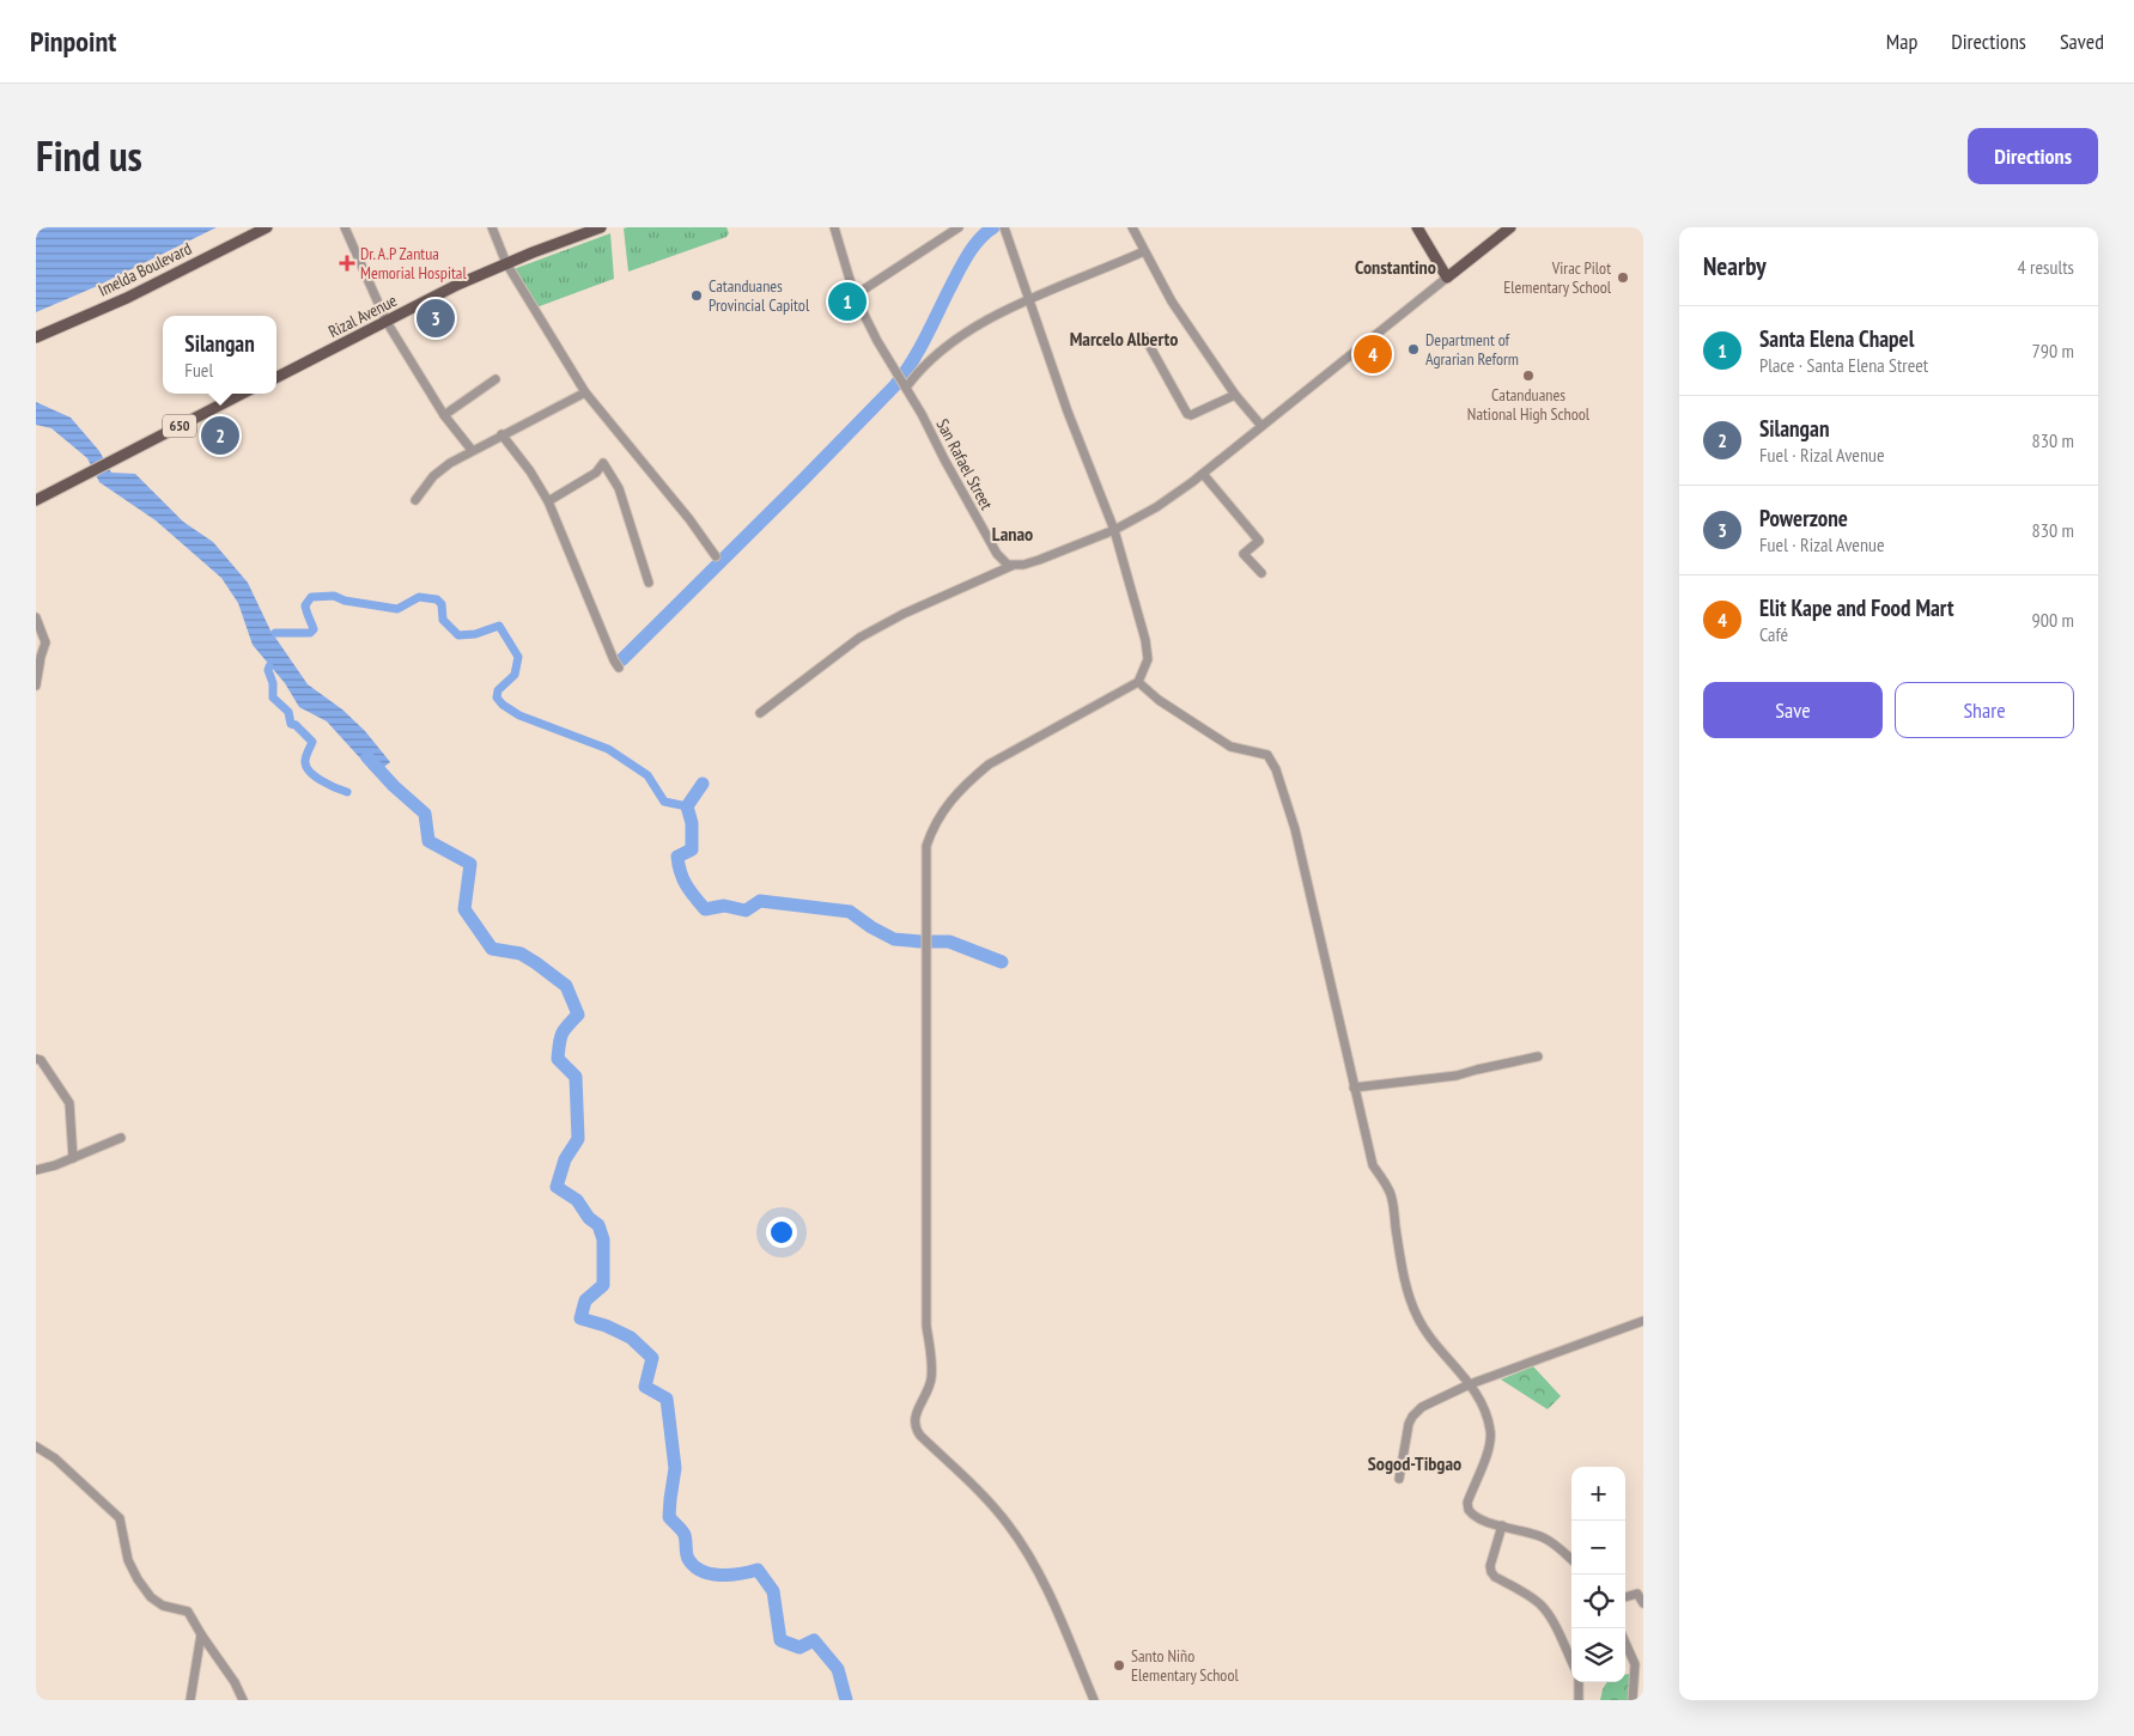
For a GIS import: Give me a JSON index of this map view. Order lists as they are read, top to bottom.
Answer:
{
  "streets": {
    "main road": ["Imelda Boulevard", "Rizal Avenue", "650"],
    "street": ["San Rafael Street"]
  },
  "districts": [
    "Constantino",
    "Marcelo Alberto",
    "Lanao",
    "Sogod-Tibgao"
  ],
  "places": {
    "health": ["Dr. A.P Zantua Memorial Hospital"],
    "other": [
      "Virac Pilot Elementary School",
      "Catanduanes Provincial Capitol",
      "Department of Agrarian Reform",
      "Catanduanes National High School",
      "Santo Niño Elementary School"
    ]
  },
  "page": {
    "header": "Pinpoint",
    "nav": ["Map", "Directions", "Saved"],
    "title": "Find us",
    "buttons": [
      "Directions",
      ["Save", "Share"]
    ],
    "heading": ["Nearby", "4 results"],
    "pins": [
      "1",
      "3",
      "4",
      "2"
    ],
    "list": [
      {
        "mark": "1",
        "name": "Santa Elena Chapel",
        "note": "Place · Santa Elena Street",
        "value": "790 m"
      },
      {
        "mark": "2",
        "name": "Silangan",
        "note": "Fuel · Rizal Avenue",
        "value": "830 m"
      },
      {
        "mark": "3",
        "name": "Powerzone",
        "note": "Fuel · Rizal Avenue",
        "value": "830 m"
      },
      {
        "mark": "4",
        "name": "Elit Kape and Food Mart",
        "note": "Café",
        "value": "900 m"
      }
    ],
    "popup": ["Silangan", "Fuel"],
    "map_buttons": ["+", "−"]
  }
}
